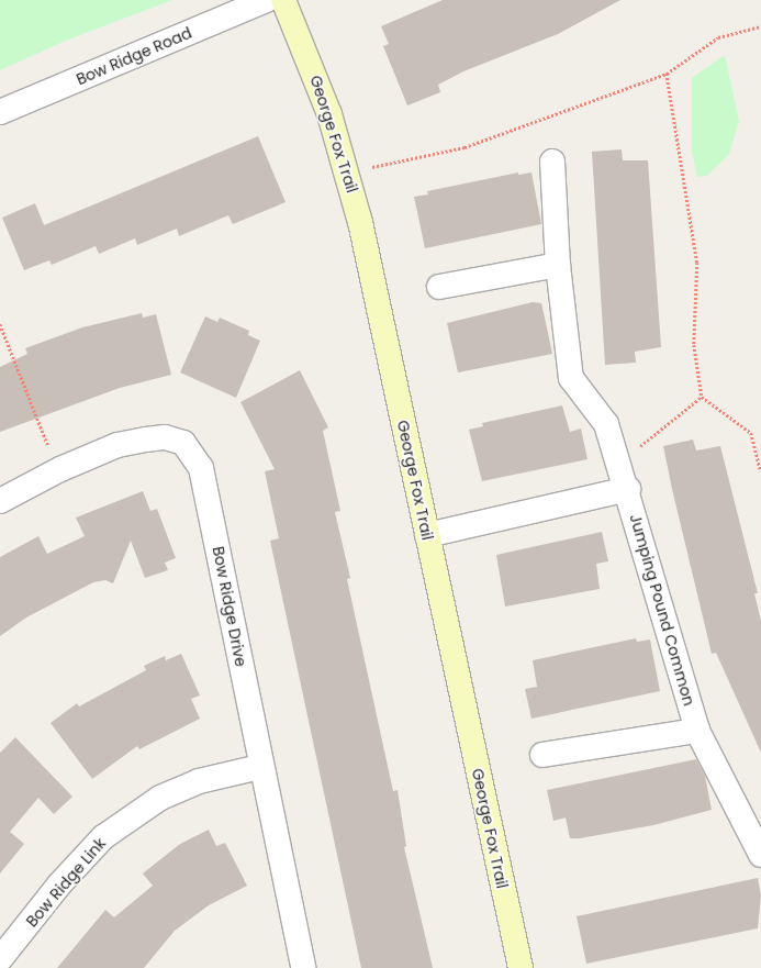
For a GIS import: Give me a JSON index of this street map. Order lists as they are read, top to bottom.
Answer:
{
  "streets": {
    "street": [
      "Bow Ridge Road",
      "George Fox Trail",
      "Bow Ridge Drive",
      "Jumping Pound Common",
      "Bow Ridge Link"
    ]
  },
  "crossings": [
    ["Bow Ridge Drive", "Bow Ridge Link"]
  ]
}
